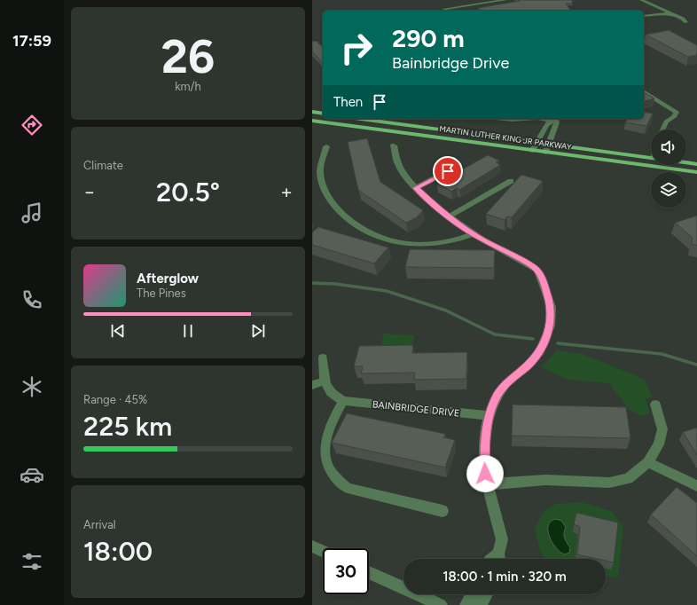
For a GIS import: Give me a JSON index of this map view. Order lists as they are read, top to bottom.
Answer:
{
  "streets": {
    "main road": ["MARTIN LUTHER KING JR PARKWAY"],
    "street": ["BAINBRIDGE DRIVE"]
  },
  "page": {
    "tabs": "17:59",
    "tile": [
      ["26", "km/h"],
      "Climate",
      ["Range · 45%", "225 km"],
      ["Arrival", "18:00"]
    ],
    "turn": ["290 m", "Bainbridge Drive"],
    "then": "Then",
    "heat": ["−", "20.5°", "+"],
    "song": ["Afterglow", "The Pines"],
    "limit": "30",
    "trip": "18:00 · 1 min · 320 m"
  }
}
